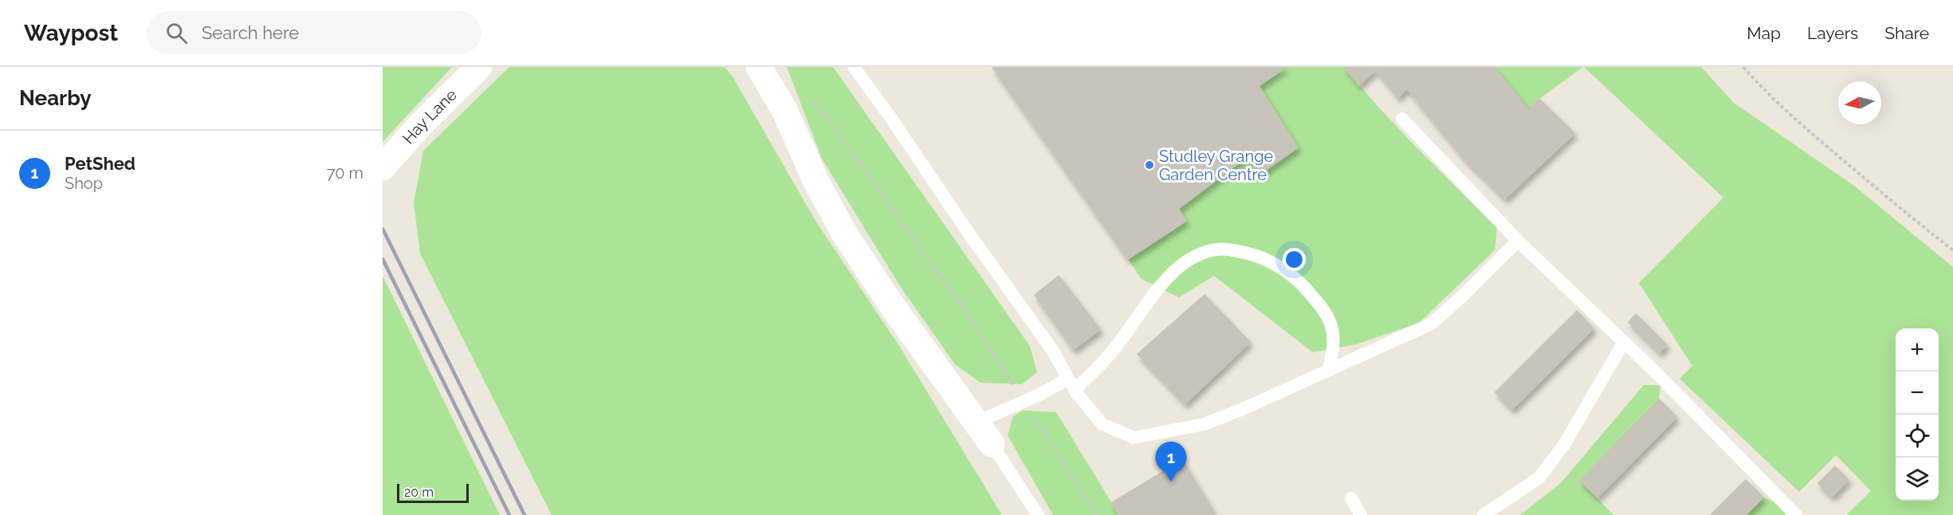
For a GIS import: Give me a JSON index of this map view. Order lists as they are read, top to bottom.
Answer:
{
  "streets": {
    "street": ["Hay Lane"]
  },
  "places": ["Studley Grange Garden Centre"],
  "scale_bar": "20 m",
  "north": "left",
  "page": {
    "header": "Waypost",
    "search": "Search here",
    "nav": ["Map", "Layers", "Share"],
    "heading": "Nearby",
    "list": [
      {
        "mark": "1",
        "name": "PetShed",
        "note": "Shop",
        "value": "70 m"
      }
    ],
    "map_buttons": ["+", "−"],
    "pins": "1",
    "scale": "20 m"
  }
}
